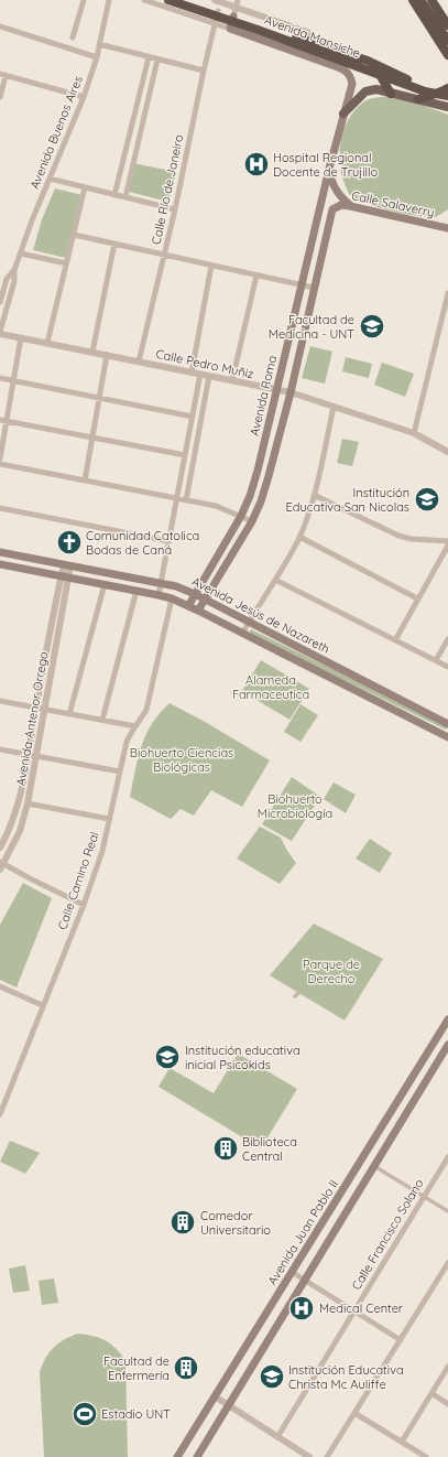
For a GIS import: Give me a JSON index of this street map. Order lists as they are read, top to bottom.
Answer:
{
  "streets": {
    "highway": ["Avenida Mansiche"],
    "main road": [
      "Calle Salaverry",
      "Avenida Roma",
      "Avenida Jesús de Nazareth",
      "Avenida Juan Pablo II"
    ],
    "street": [
      "Avenida Buenos Aires",
      "Calle Río de Janeiro",
      "Calle Pedro Muñiz",
      "Avenida Antenor Orrego",
      "Calle Camino Real",
      "Calle Francisco Solano"
    ]
  },
  "crossings": [
    ["Avenida Mansiche", "Calle Río de Janeiro"],
    ["Avenida Mansiche", "Avenida Roma"],
    ["Avenida Buenos Aires", "Calle Pedro Muñiz"],
    ["Calle Río de Janeiro", "Calle Pedro Muñiz"],
    ["Calle Salaverry", "Avenida Roma"],
    ["Calle Pedro Muñiz", "Avenida Roma"],
    ["Avenida Roma", "Avenida Jesús de Nazareth"],
    ["Avenida Jesús de Nazareth", "Avenida Antenor Orrego"],
    ["Avenida Jesús de Nazareth", "Calle Camino Real"]
  ],
  "parks": [
    "Alameda Farmaceutica",
    "Biohuerto Ciencias Biológicas",
    "Biohuerto Microbiología",
    "Parque de Derecho"
  ],
  "places": {
    "hospital": ["Hospital Regional Docente de Trujillo", "Medical Center"],
    "school or university": [
      "Facultad de Medicina - UNT",
      "Institución Educativa San Nicolas",
      "Institución educativa inicial Psicokids",
      "Institución Educativa Christa Mc Auliffe"
    ],
    "church": ["Comunidad Catolica Bodas de Caná"],
    "building": ["Biblioteca Central", "Comedor Universitario", "Facultad de Enfermería"],
    "sports": ["Estadio UNT"]
  }
}
